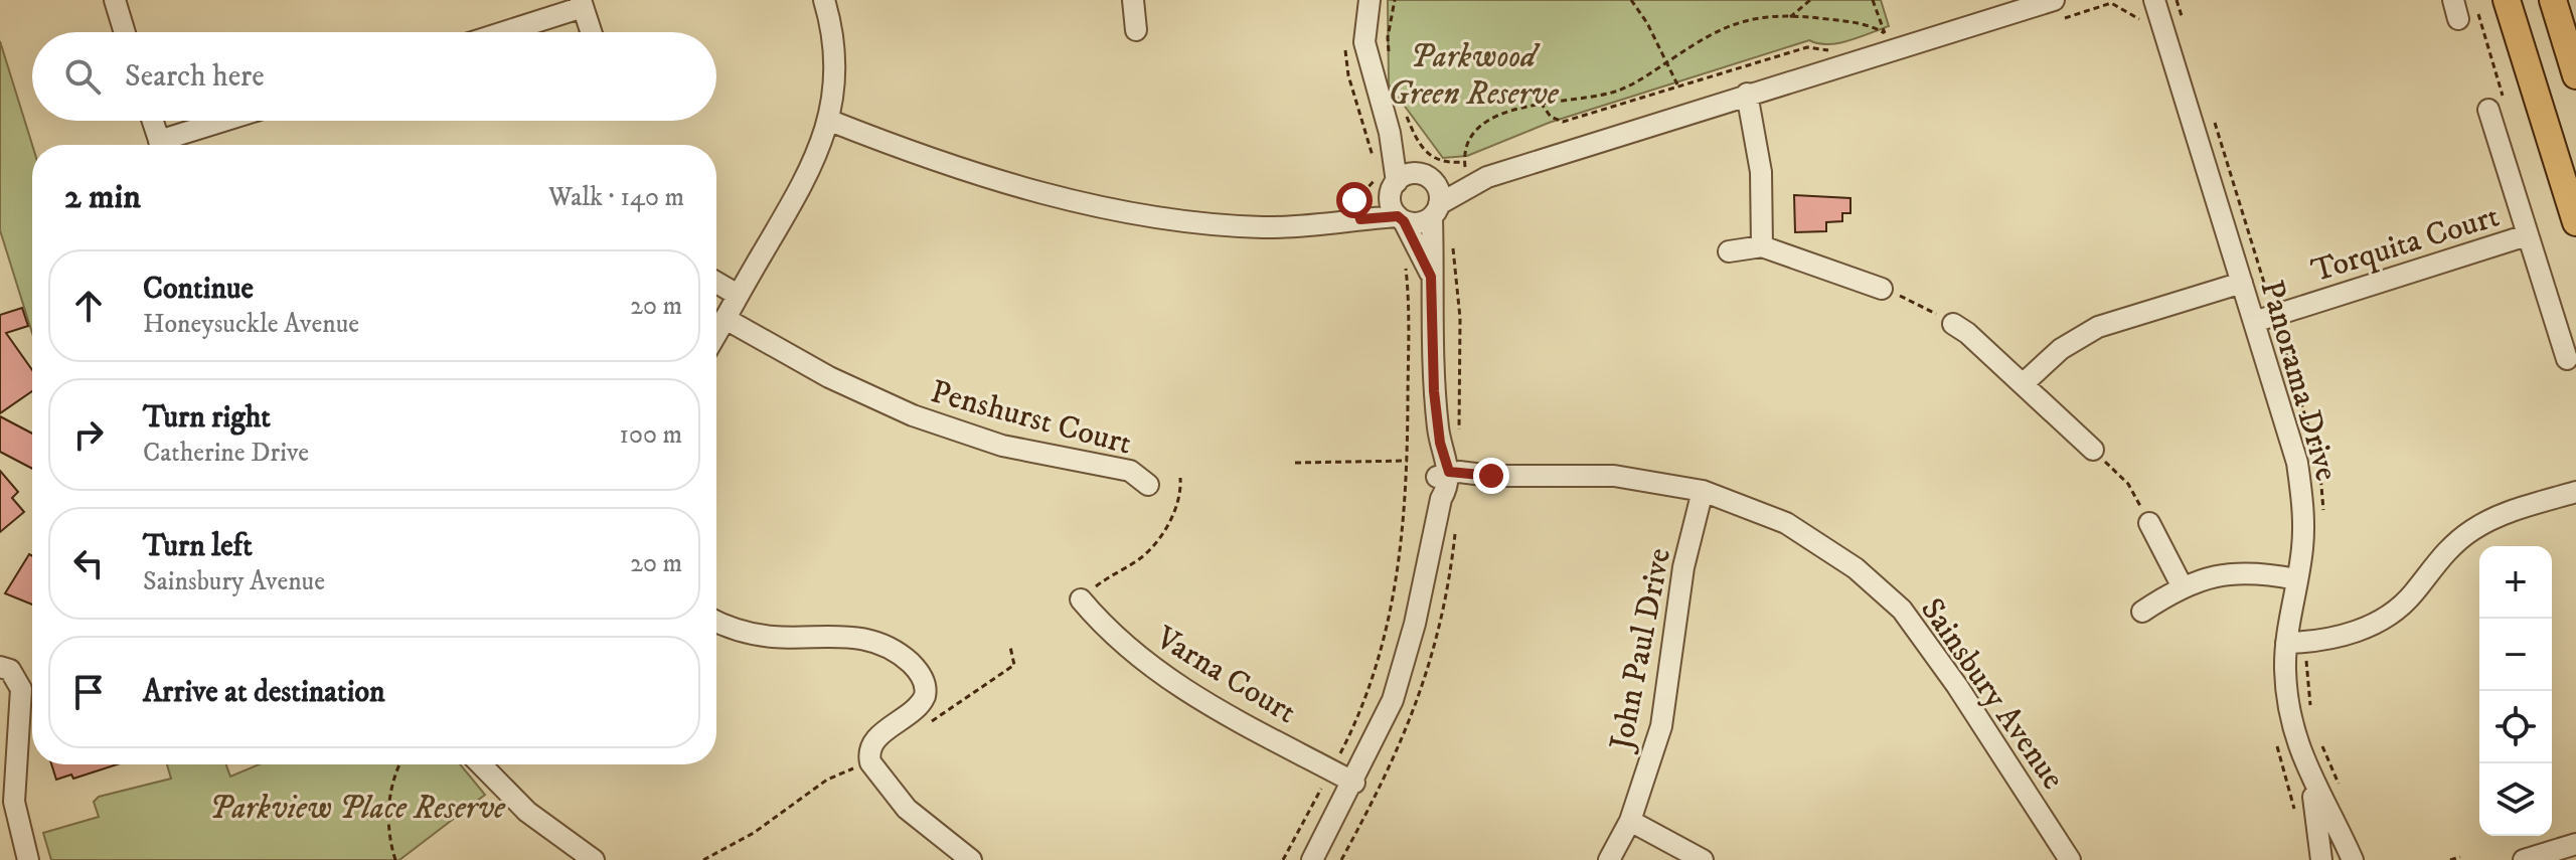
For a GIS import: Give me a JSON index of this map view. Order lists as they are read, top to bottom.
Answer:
{
  "streets": {
    "street": [
      "Torquita Court",
      "Panorama Drive",
      "Penshurst Court",
      "John Paul Drive",
      "Varna Court",
      "Sainsbury Avenue"
    ]
  },
  "crossings": [
    ["Torquita Court", "Panorama Drive"],
    ["John Paul Drive", "Sainsbury Avenue"]
  ],
  "parks": ["Parkwood Green Reserve", "Parkview Place Reserve"],
  "page": {
    "search": "Search here",
    "heading": ["2 min", "Walk · 140 m"],
    "list": [
      ["Continue", "Honeysuckle Avenue", "20 m"],
      ["Turn right", "Catherine Drive", "100 m"],
      ["Turn left", "Sainsbury Avenue", "20 m"],
      "Arrive at destination"
    ],
    "map_buttons": ["+", "−"]
  }
}
